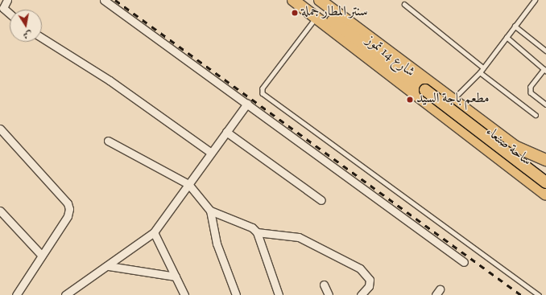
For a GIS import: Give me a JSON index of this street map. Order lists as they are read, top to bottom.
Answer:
{
  "streets": {
    "main road": ["شارع 14 تموز", "ساحة صنعاء"]
  },
  "crossings": [
    ["شارع 14 تموز", "ساحة صنعاء"]
  ],
  "places": ["سنتر المطار جملة", "مطعم باجة السيد"],
  "north": "bottom"
}
